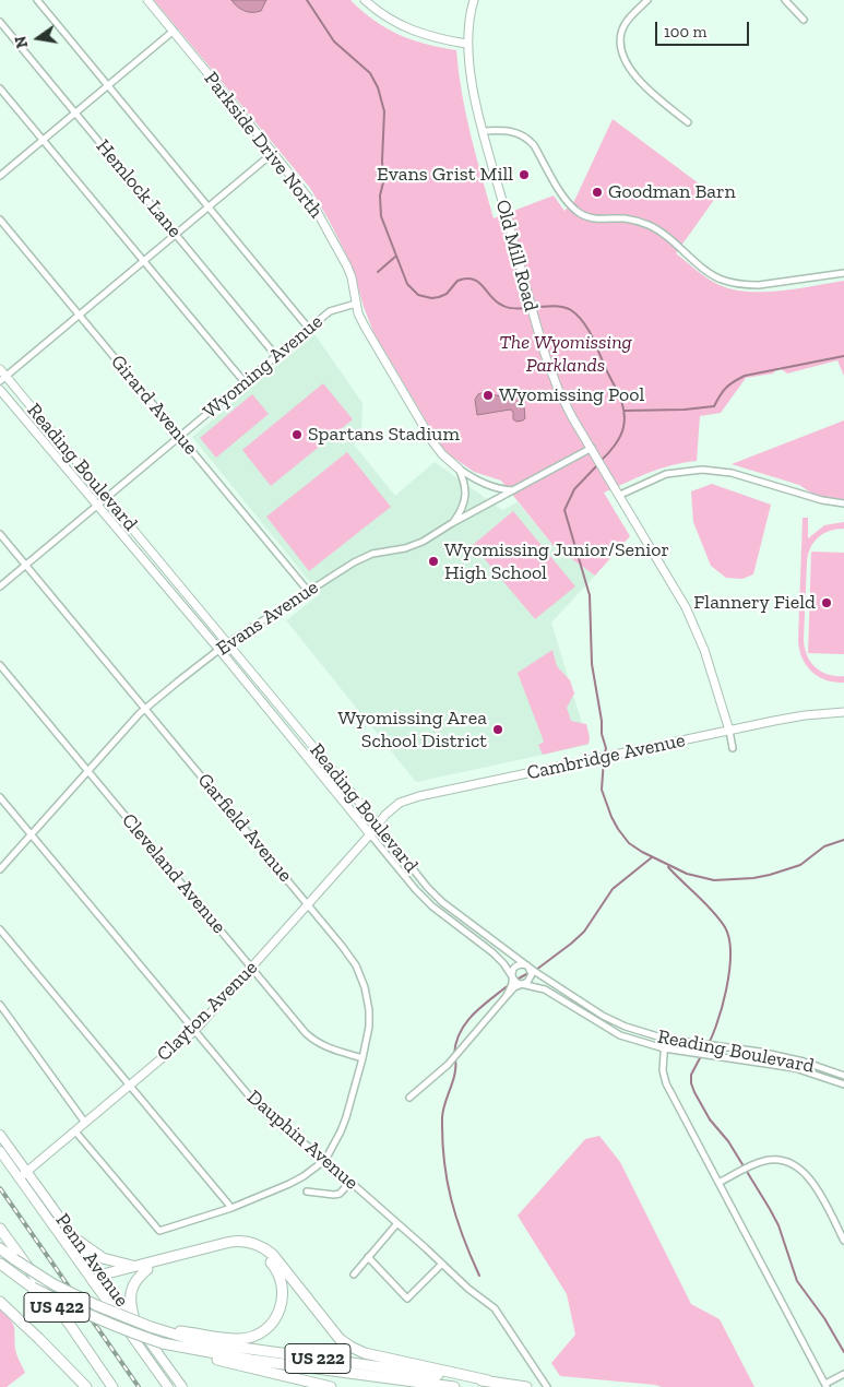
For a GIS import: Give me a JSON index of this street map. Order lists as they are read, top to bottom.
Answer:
{
  "streets": {
    "highway": ["US 422", "US 222"],
    "main road": ["Penn Avenue"],
    "street": [
      "Parkside Drive North",
      "Hemlock Lane",
      "Old Mill Road",
      "Wyoming Avenue",
      "Girard Avenue",
      "Reading Boulevard",
      "Evans Avenue",
      "Cambridge Avenue",
      "Garfield Avenue",
      "Cleveland Avenue",
      "Clayton Avenue",
      "Dauphin Avenue"
    ]
  },
  "crossings": [
    ["Parkside Drive North", "Wyoming Avenue"],
    ["Parkside Drive North", "Evans Avenue"],
    ["Hemlock Lane", "Wyoming Avenue"],
    ["Old Mill Road", "Evans Avenue"],
    ["Old Mill Road", "Cambridge Avenue"],
    ["Wyoming Avenue", "Girard Avenue"],
    ["Wyoming Avenue", "Reading Boulevard"],
    ["Wyoming Avenue", "Garfield Avenue"],
    ["Girard Avenue", "Evans Avenue"],
    ["Reading Boulevard", "Evans Avenue"],
    ["Reading Boulevard", "Cambridge Avenue"],
    ["Reading Boulevard", "Clayton Avenue"],
    ["Evans Avenue", "Garfield Avenue"],
    ["Evans Avenue", "Cleveland Avenue"],
    ["Evans Avenue", "Dauphin Avenue"],
    ["Cambridge Avenue", "Clayton Avenue"],
    ["Garfield Avenue", "Cleveland Avenue"],
    ["Garfield Avenue", "Clayton Avenue"],
    ["Garfield Avenue", "Dauphin Avenue"],
    ["Cleveland Avenue", "Clayton Avenue"],
    ["Clayton Avenue", "Dauphin Avenue"],
    ["Clayton Avenue", "Penn Avenue"]
  ],
  "parks": ["The Wyomissing Parklands"],
  "places": [
    "Evans Grist Mill",
    "Goodman Barn",
    "Wyomissing Pool",
    "Spartans Stadium",
    "Wyomissing Junior/Senior High School",
    "Flannery Field",
    "Wyomissing Area School District"
  ],
  "scale_bar": "100 m",
  "north": "left"
}
